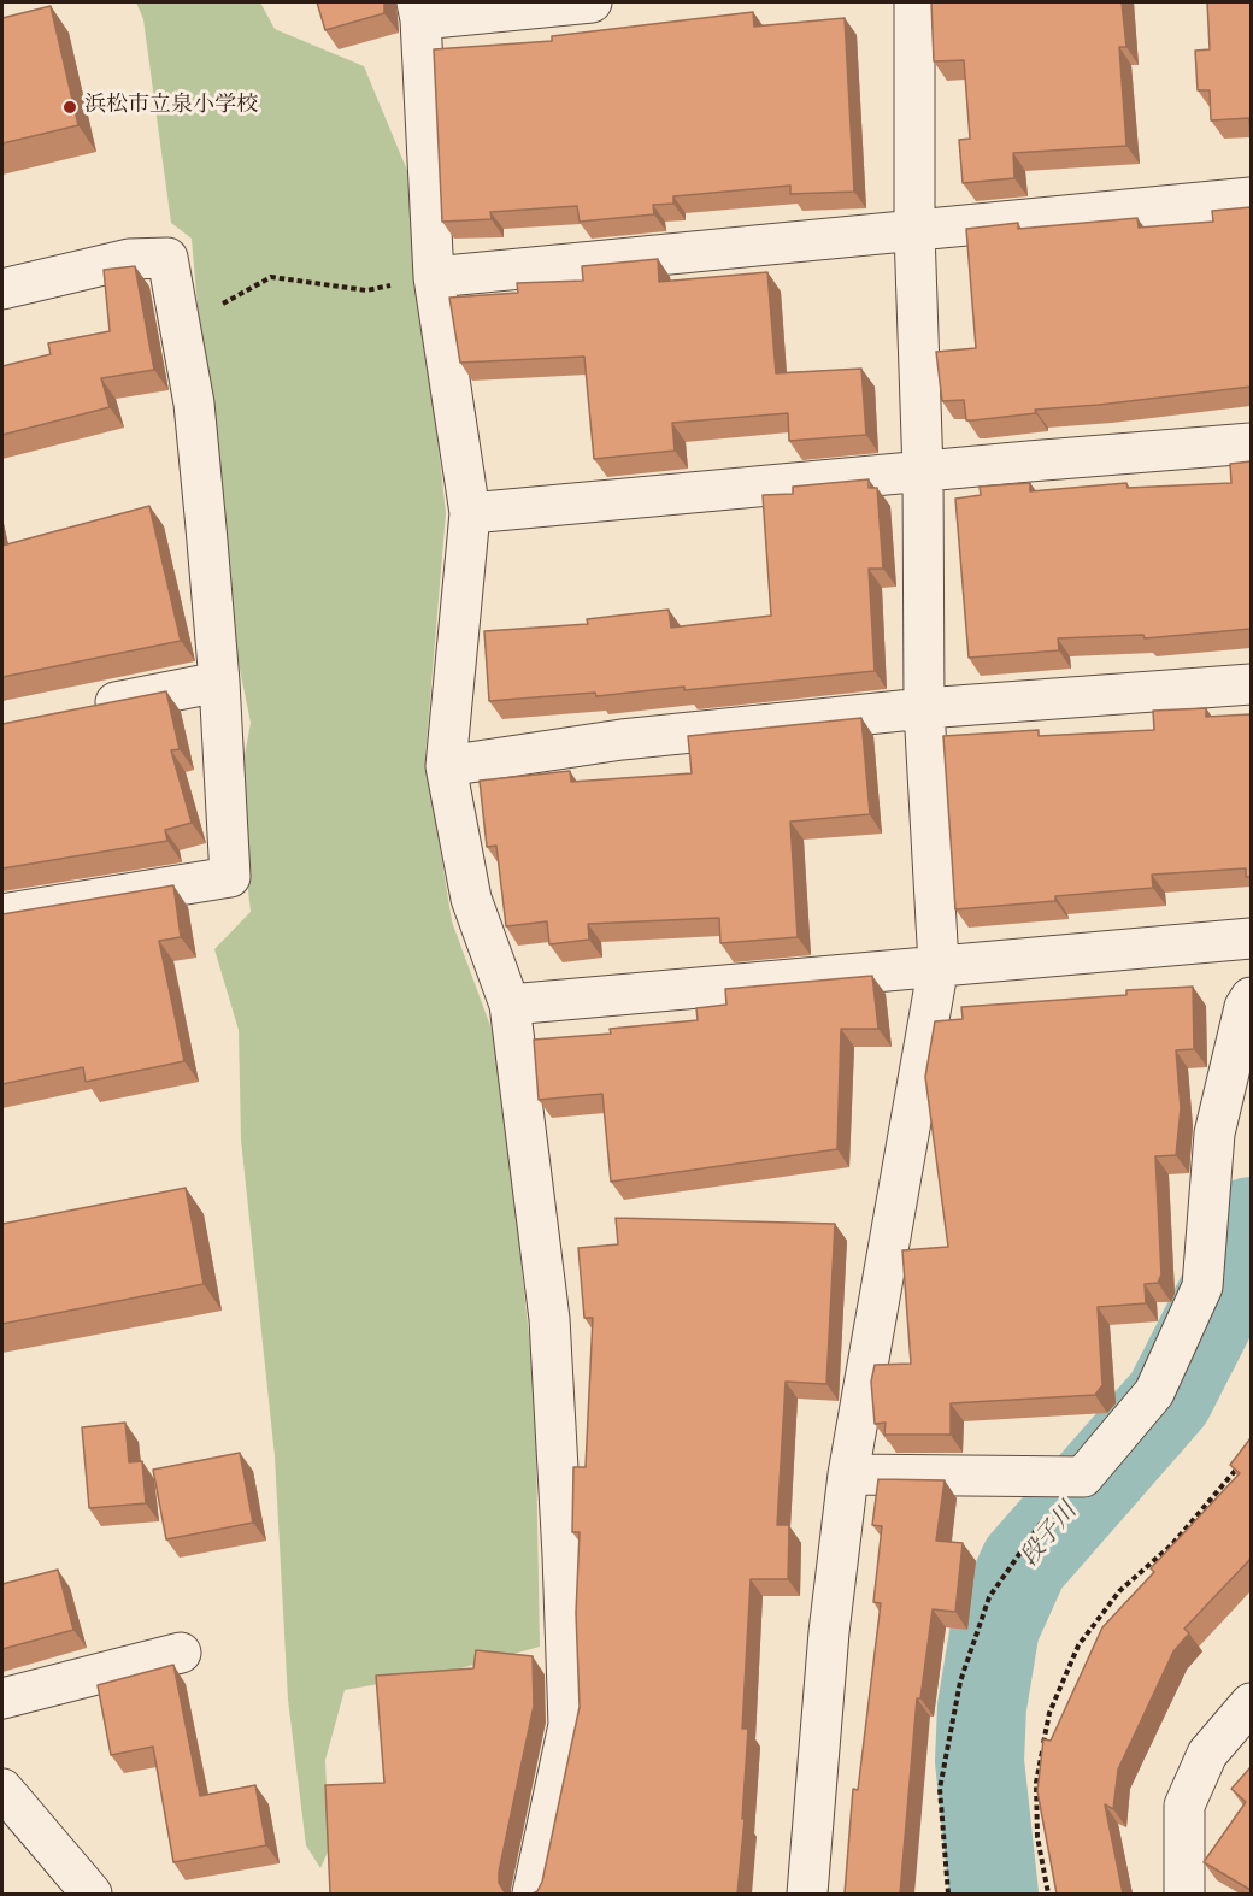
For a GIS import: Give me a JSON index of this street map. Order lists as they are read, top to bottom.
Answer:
{
  "water": ["段子川"],
  "places": ["浜松市立泉小学校"]
}
